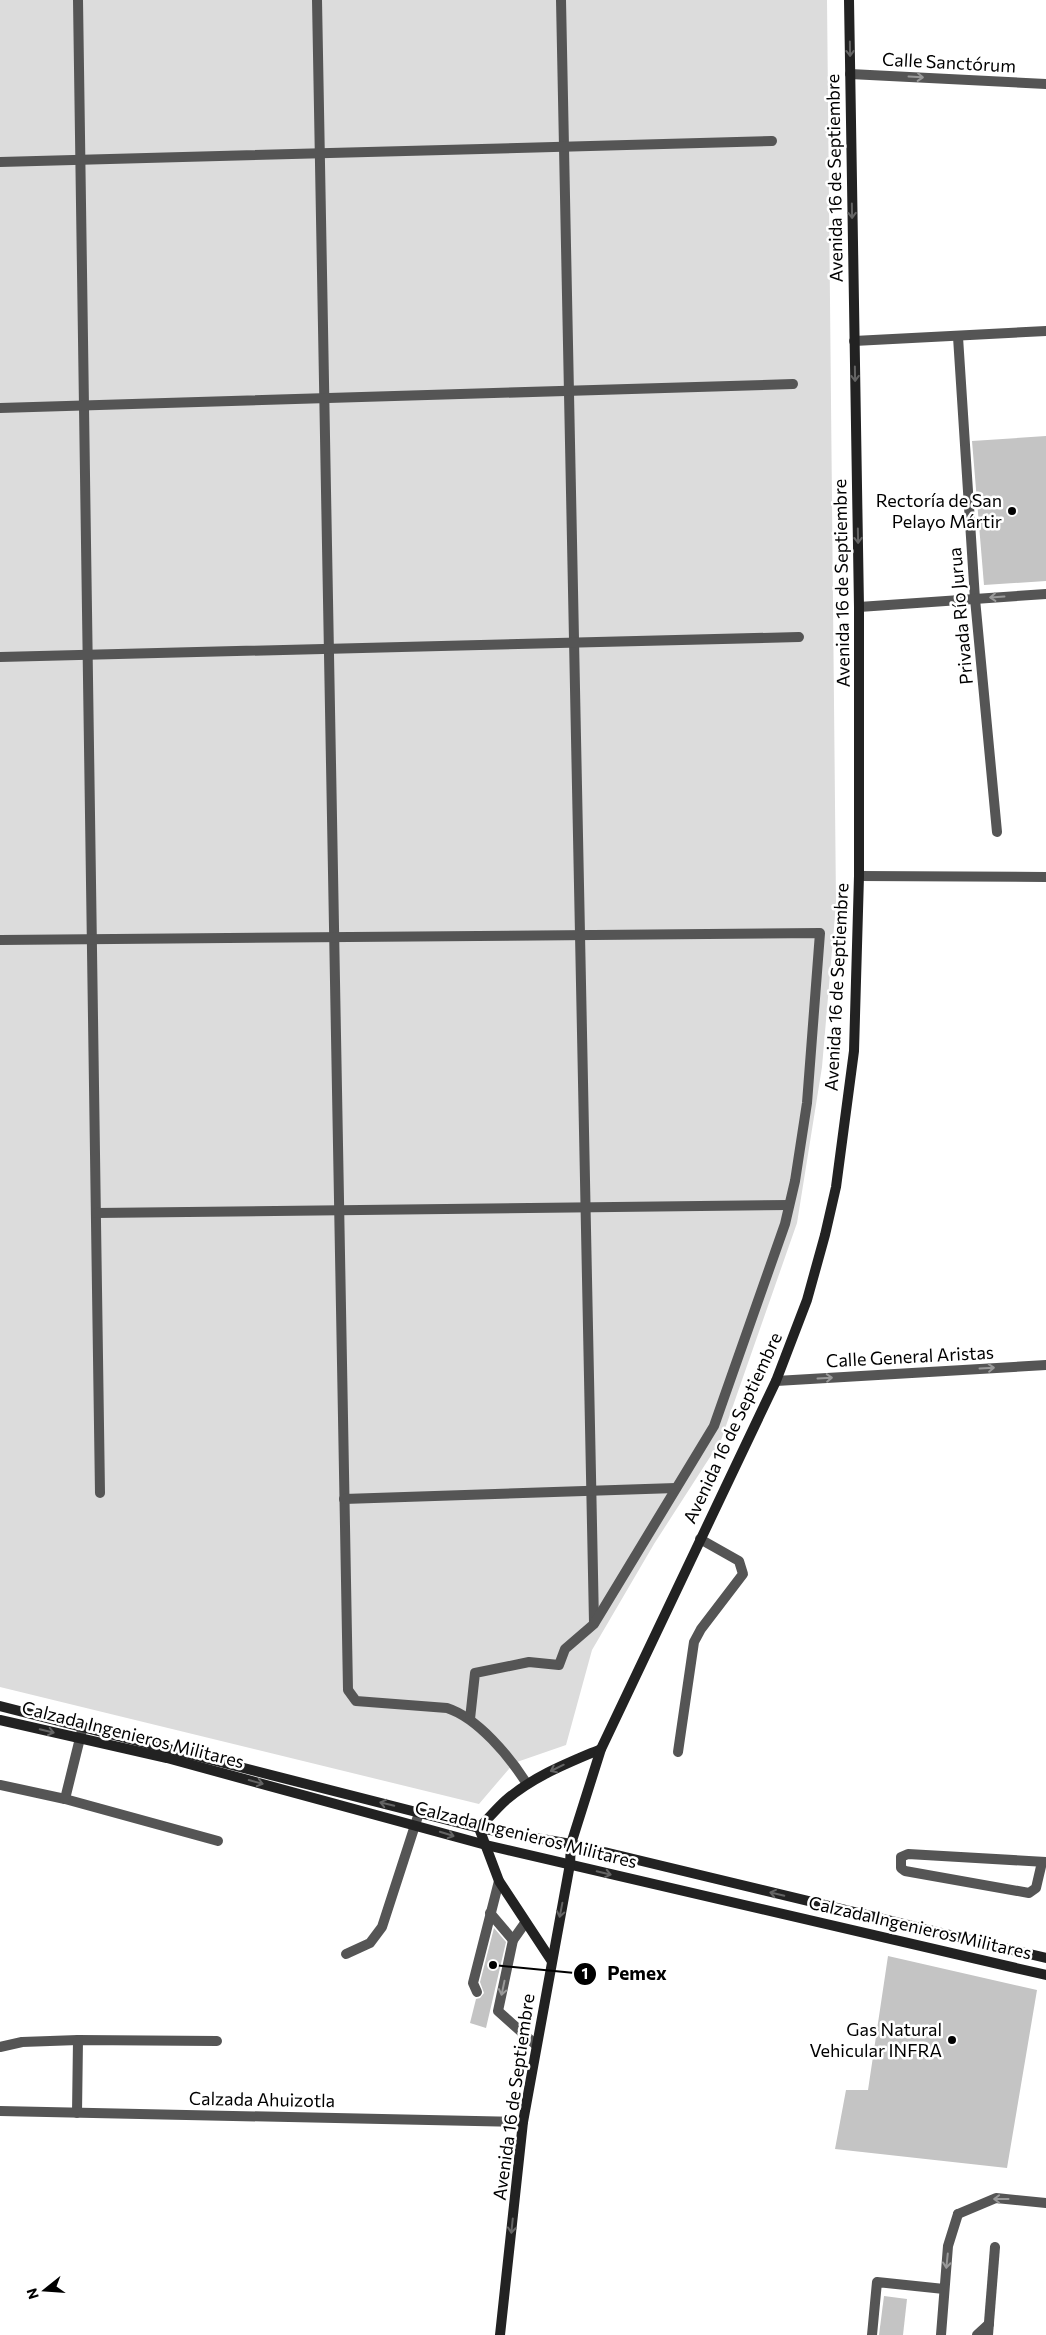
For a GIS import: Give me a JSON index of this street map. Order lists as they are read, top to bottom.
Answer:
{
  "streets": {
    "main road": ["Avenida 16 de Septiembre", "Calzada Ingenieros Militares"],
    "street": [
      "Calle Sanctórum",
      "Privada Río Jurua",
      "Calle General Aristas",
      "Calzada Ahuizotla"
    ]
  },
  "crossings": [
    ["Calle Sanctórum", "Avenida 16 de Septiembre"],
    ["Avenida 16 de Septiembre", "Calle General Aristas"],
    ["Avenida 16 de Septiembre", "Calzada Ingenieros Militares"],
    ["Avenida 16 de Septiembre", "Calzada Ahuizotla"]
  ],
  "one_way": ["Calle Sanctórum", "Avenida 16 de Septiembre", "Calle General Aristas"],
  "places": ["Rectoría de San Pelayo Mártir", "Pemex", "Gas Natural Vehicular INFRA"],
  "north": "left"
}
